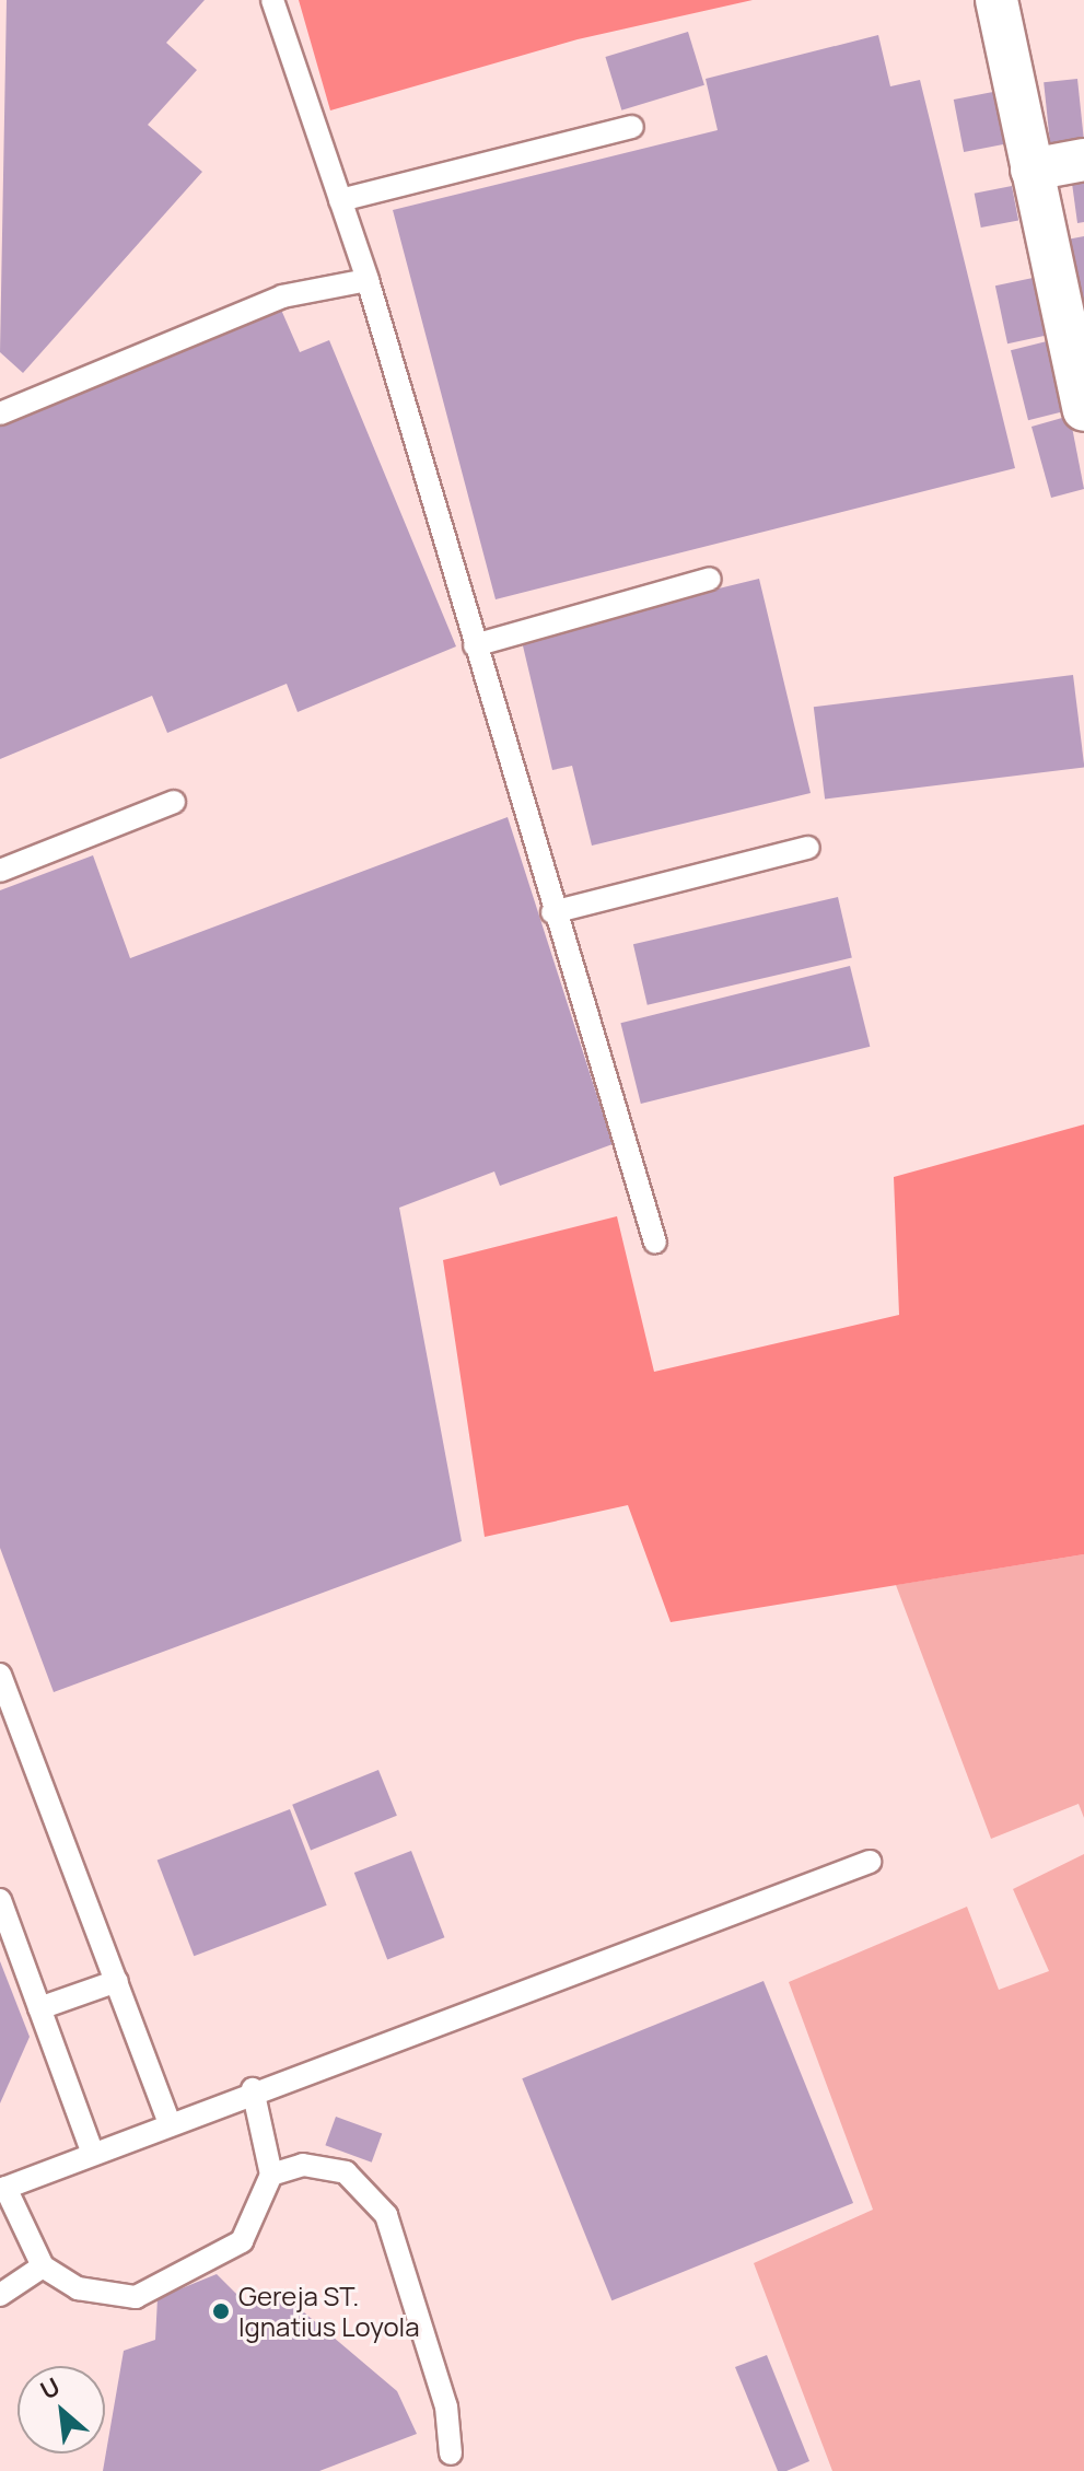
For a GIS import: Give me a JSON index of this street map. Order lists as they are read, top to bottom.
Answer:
{
  "places": ["Gereja ST. Ignatius Loyola"],
  "north": "top left"
}
